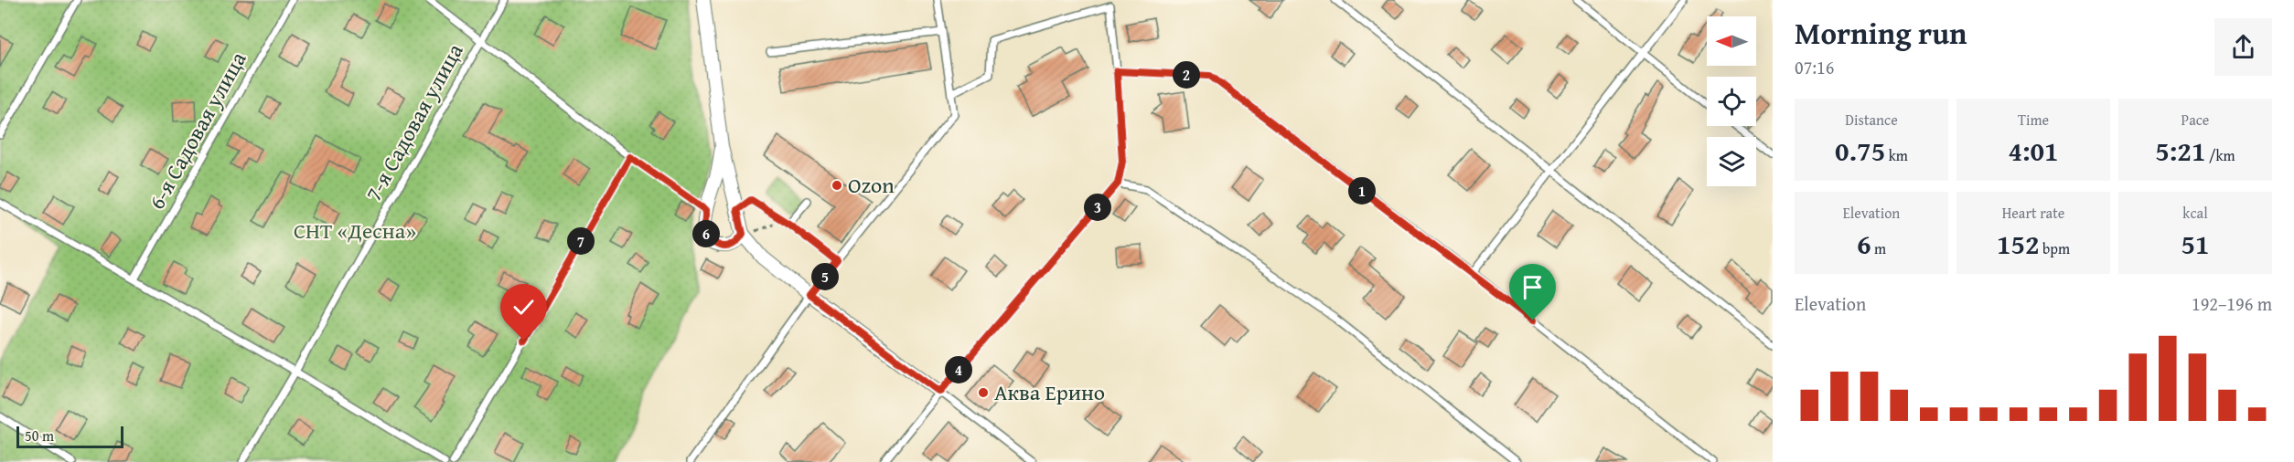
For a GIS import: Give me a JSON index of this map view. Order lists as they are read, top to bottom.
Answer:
{
  "streets": {
    "lane": ["7-я Садовая улица", "6-я Садовая улица"]
  },
  "parks": ["СНТ «Десна»"],
  "places": ["Ozon", "Аква Ерино"],
  "scale_bar": "50 m",
  "north": "left",
  "page": {
    "heading": ["Morning run", "07:16"],
    "pins": [
      "2",
      "1",
      "3",
      "6",
      "7",
      "5",
      "4"
    ],
    "stats": [
      ["Distance", "0.75 km"],
      ["Time", "4:01"],
      ["Pace", "5:21 /km"],
      ["Elevation", "6 m"],
      ["Heart rate", "152 bpm"],
      ["kcal", "51"]
    ],
    "chart": ["Elevation", "192–196 m"],
    "scale": "50 m"
  }
}
